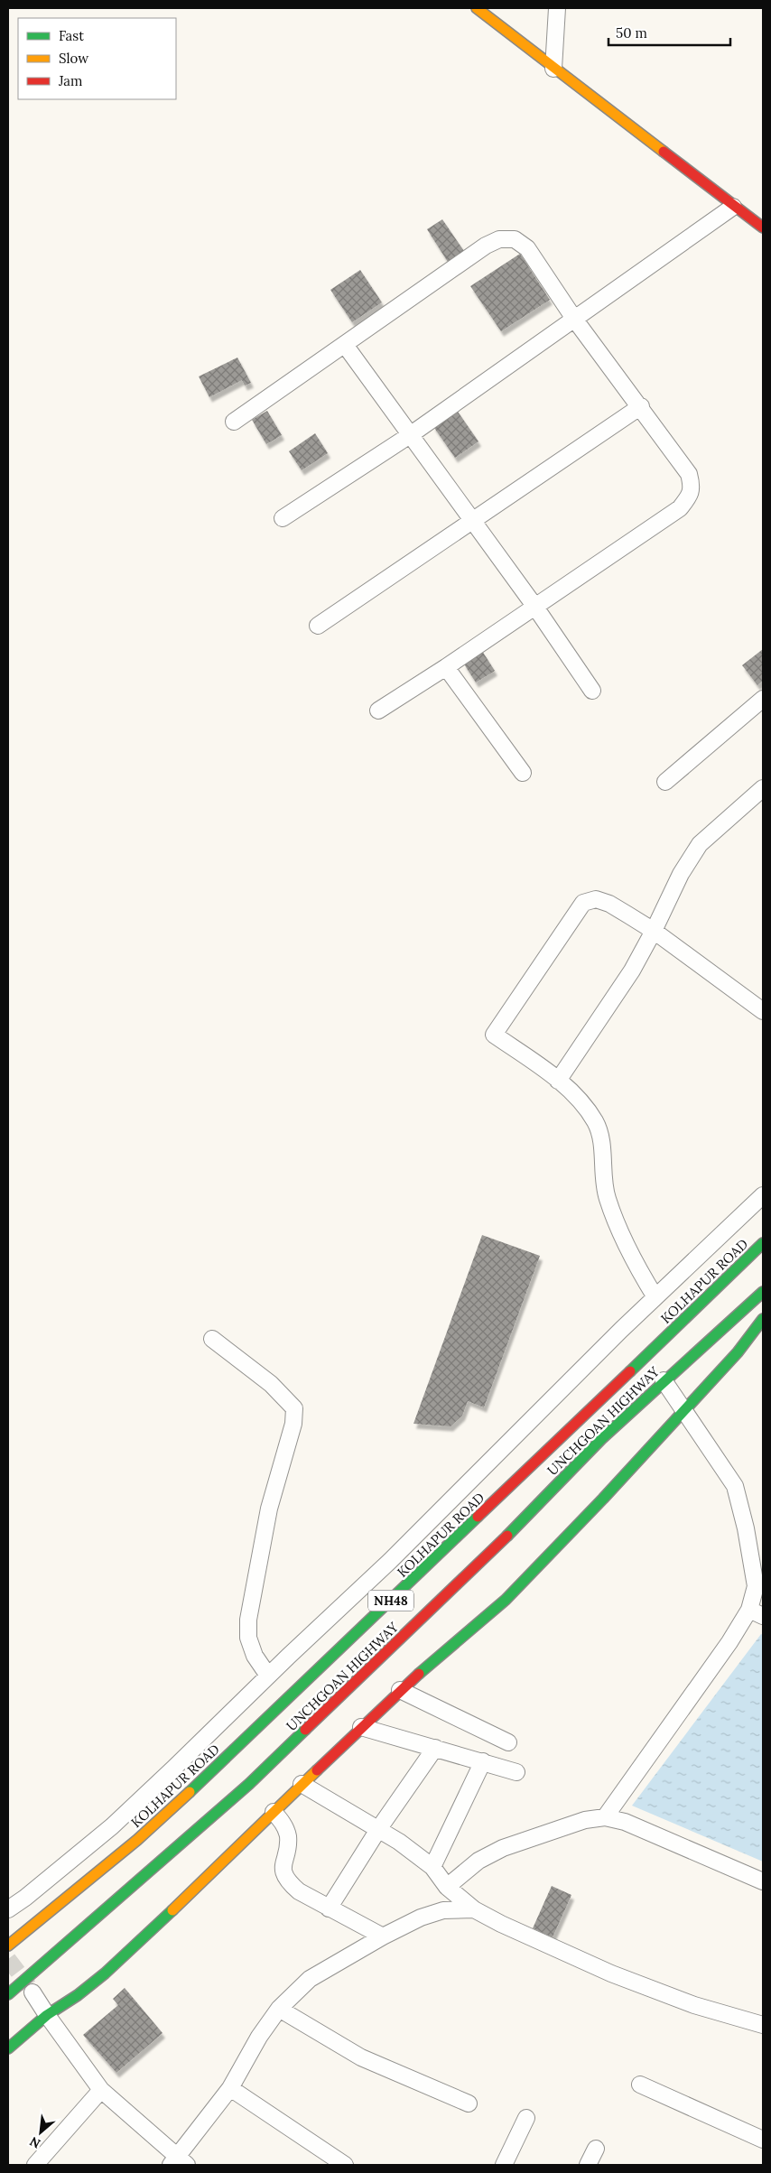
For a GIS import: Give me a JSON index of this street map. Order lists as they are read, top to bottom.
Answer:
{
  "streets": {
    "main road": ["KOLHAPUR ROAD", "UNCHGOAN HIGHWAY", "NH48"]
  },
  "legend": ["Fast", "Slow", "Jam"],
  "scale_bar": "50 m",
  "north": "bottom left"
}
